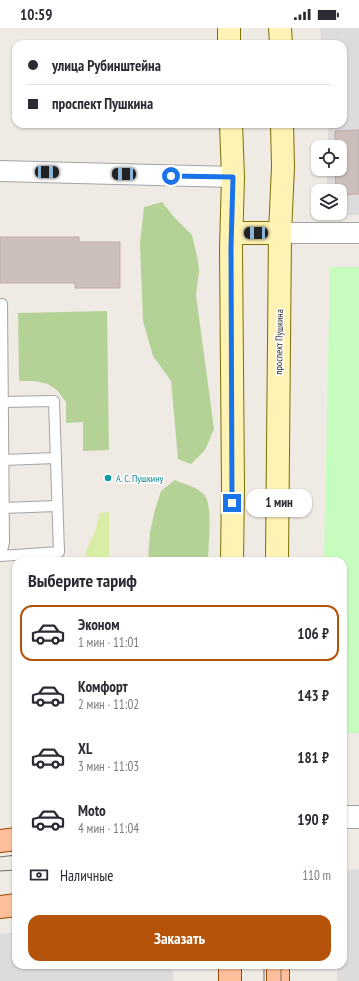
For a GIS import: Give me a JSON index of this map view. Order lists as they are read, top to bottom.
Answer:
{
  "streets": {
    "main road": ["проспект Пушкина"]
  },
  "places": ["А. С. Пушкину"],
  "page": {
    "status": "10:59",
    "banner": ["улица Рубинштейна", "проспект Пушкина"],
    "bubble": "1 мин",
    "heading": "Выберите тариф",
    "list": [
      {
        "name": "Эконом",
        "note": "1 мин · 11:01",
        "value": "106 ₽"
      },
      {
        "name": "Комфорт",
        "note": "2 мин · 11:02",
        "value": "143 ₽"
      },
      {
        "name": "XL",
        "note": "3 мин · 11:03",
        "value": "181 ₽"
      },
      {
        "name": "Moto",
        "note": "4 мин · 11:04",
        "value": "190 ₽"
      }
    ],
    "pay": ["Наличные", "110 m"],
    "buttons": "Заказать"
  }
}
